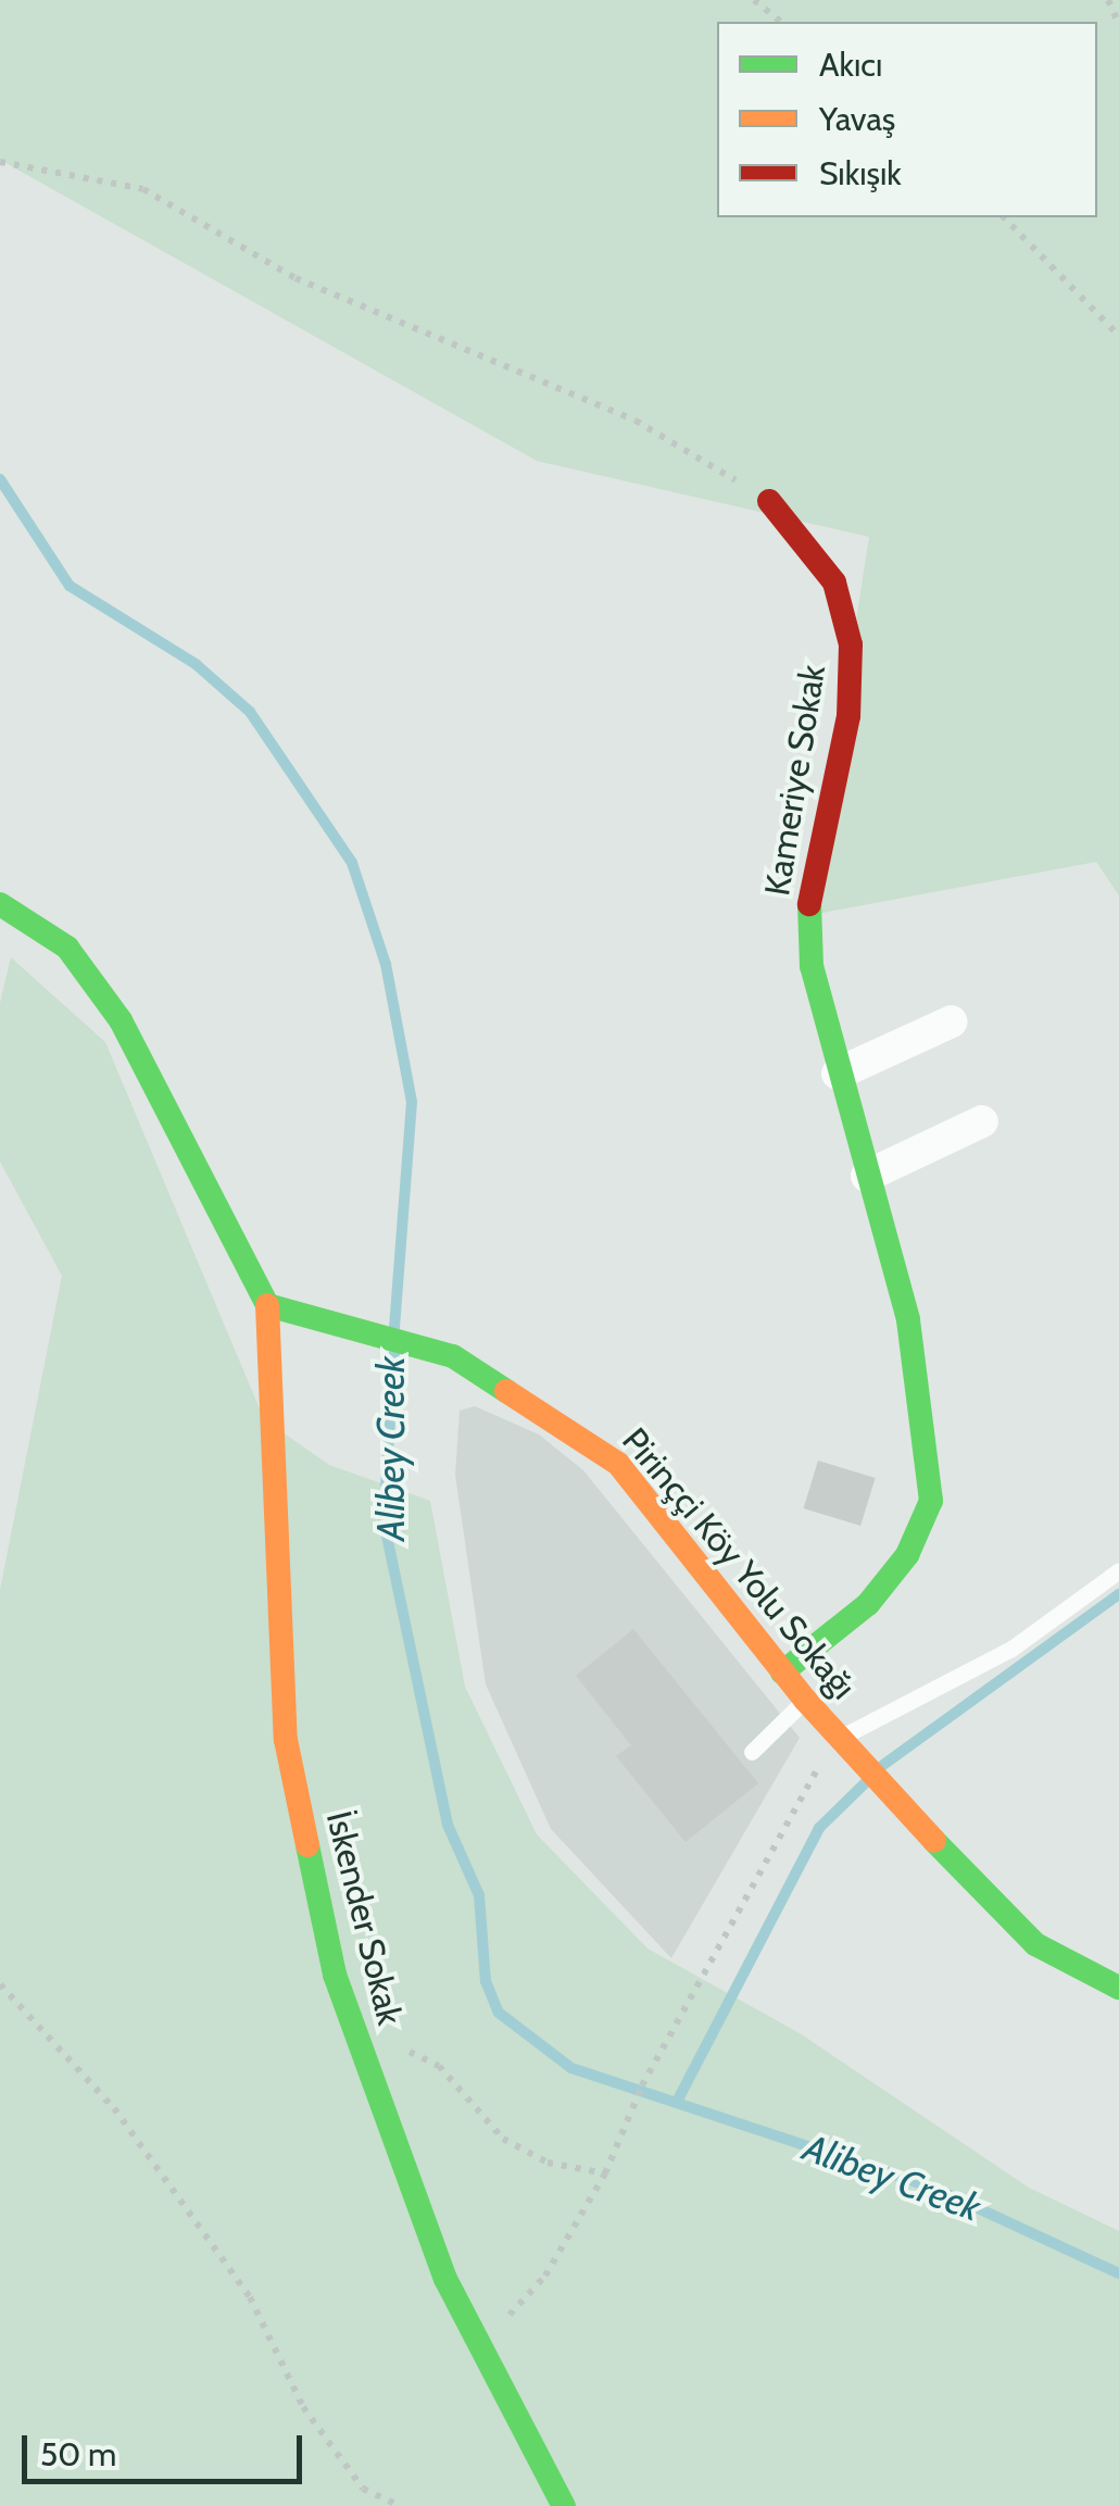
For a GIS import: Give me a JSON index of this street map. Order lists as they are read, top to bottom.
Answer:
{
  "streets": {
    "street": ["Kameriye Sokak", "Pirinççi Köy Yolu Sokağı", "İskender Sokak"]
  },
  "crossings": [
    ["Kameriye Sokak", "Pirinççi Köy Yolu Sokağı"],
    ["Pirinççi Köy Yolu Sokağı", "İskender Sokak"]
  ],
  "water": ["Alibey Creek"],
  "legend": ["Akıcı", "Yavaş", "Sıkışık"],
  "scale_bar": "50 m"
}
